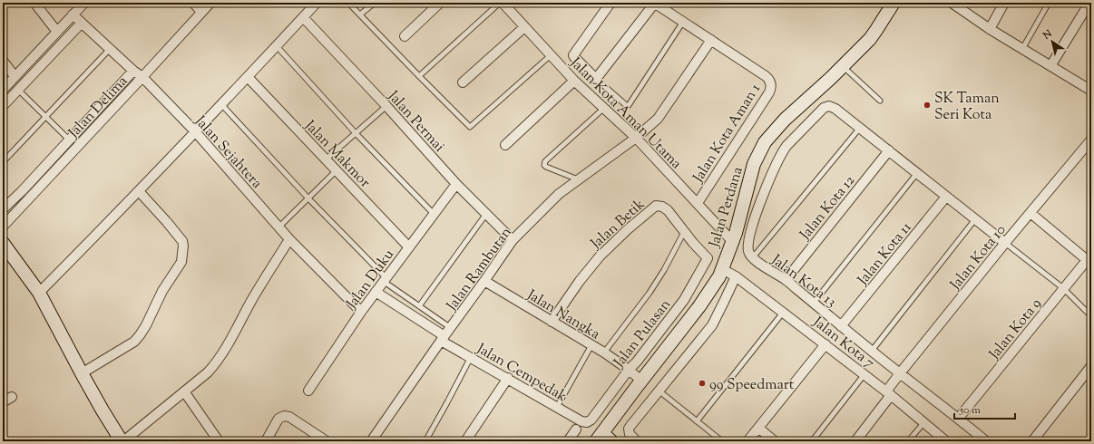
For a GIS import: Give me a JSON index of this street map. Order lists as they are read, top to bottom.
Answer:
{
  "streets": {
    "street": [
      "Jalan Delima",
      "Jalan Kota Aman Utama",
      "Jalan Permai",
      "Jalan Kota Aman 1",
      "Jalan Sejahtera",
      "Jalan Makmor",
      "Jalan Perdana",
      "Jalan Kota 12",
      "Jalan Betik",
      "Jalan Kota 11",
      "Jalan Kota 10",
      "Jalan Rambutan",
      "Jalan Duku",
      "Jalan Kota 13",
      "Jalan Nangka",
      "Jalan Kota 9",
      "Jalan Pulasan",
      "Jalan Kota 7",
      "Jalan Cempedak"
    ]
  },
  "crossings": [
    ["Jalan Delima", "Jalan Sejahtera"],
    ["Jalan Kota Aman Utama", "Jalan Kota Aman 1"],
    ["Jalan Kota Aman Utama", "Jalan Perdana"],
    ["Jalan Kota Aman Utama", "Jalan Rambutan"],
    ["Jalan Permai", "Jalan Rambutan"],
    ["Jalan Permai", "Jalan Duku"],
    ["Jalan Kota Aman 1", "Jalan Rambutan"],
    ["Jalan Sejahtera", "Jalan Duku"],
    ["Jalan Makmor", "Jalan Duku"],
    ["Jalan Perdana", "Jalan Nangka"],
    ["Jalan Perdana", "Jalan Kota 7"],
    ["Jalan Kota 12", "Jalan Kota 13"],
    ["Jalan Betik", "Jalan Nangka"],
    ["Jalan Betik", "Jalan Pulasan"],
    ["Jalan Kota 11", "Jalan Kota 13"],
    ["Jalan Kota 10", "Jalan Kota 13"],
    ["Jalan Kota 10", "Jalan Kota 7"],
    ["Jalan Rambutan", "Jalan Nangka"],
    ["Jalan Rambutan", "Jalan Cempedak"],
    ["Jalan Duku", "Jalan Cempedak"],
    ["Jalan Kota 13", "Jalan Kota 9"],
    ["Jalan Nangka", "Jalan Pulasan"],
    ["Jalan Pulasan", "Jalan Cempedak"]
  ],
  "places": ["SK Taman Seri Kota", "99 Speedmart"],
  "scale_bar": "50 m",
  "north": "top left"
}
